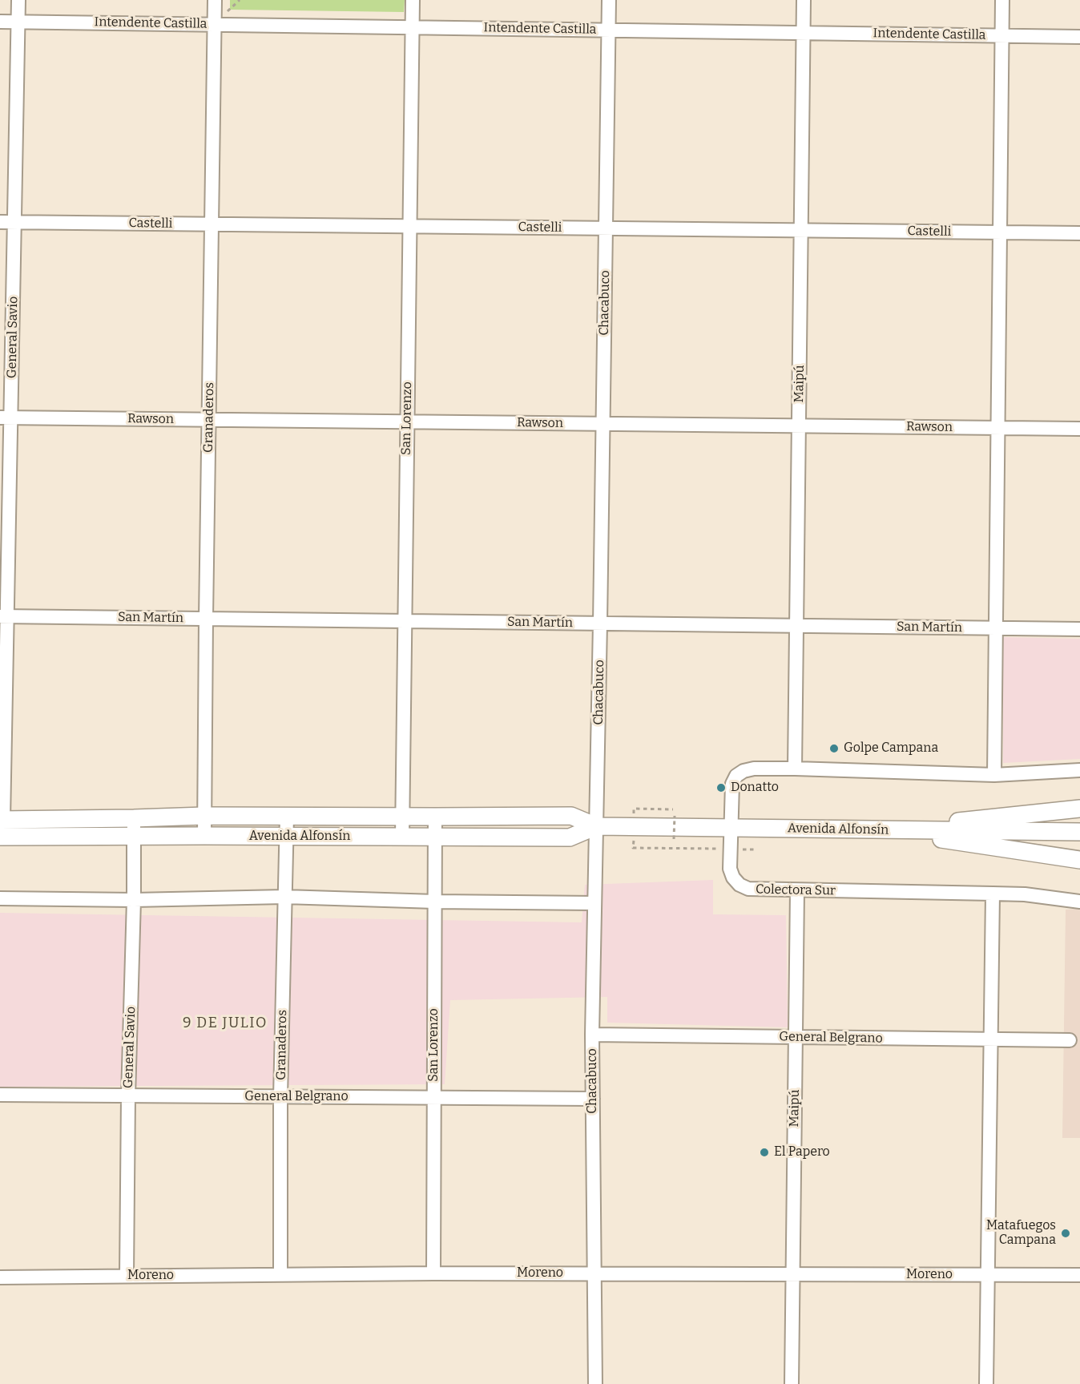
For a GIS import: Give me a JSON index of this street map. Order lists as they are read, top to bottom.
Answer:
{
  "streets": {
    "main road": ["Avenida Alfonsín"],
    "street": [
      "Intendente Castilla",
      "Castelli",
      "Chacabuco",
      "General Savio",
      "Maipú",
      "Granaderos",
      "San Lorenzo",
      "Rawson",
      "San Martín",
      "Colectora Sur",
      "General Belgrano",
      "Moreno"
    ]
  },
  "crossings": [
    ["Intendente Castilla", "Chacabuco"],
    ["Intendente Castilla", "General Savio"],
    ["Intendente Castilla", "Maipú"],
    ["Intendente Castilla", "Granaderos"],
    ["Intendente Castilla", "San Lorenzo"],
    ["Castelli", "Chacabuco"],
    ["Castelli", "General Savio"],
    ["Castelli", "Maipú"],
    ["Castelli", "Granaderos"],
    ["Castelli", "San Lorenzo"],
    ["Chacabuco", "Rawson"],
    ["Chacabuco", "San Martín"],
    ["Chacabuco", "Avenida Alfonsín"],
    ["Chacabuco", "General Belgrano"],
    ["Chacabuco", "Moreno"],
    ["General Savio", "Rawson"],
    ["General Savio", "San Martín"],
    ["General Savio", "Avenida Alfonsín"],
    ["General Savio", "General Belgrano"],
    ["General Savio", "Moreno"],
    ["Maipú", "Rawson"],
    ["Maipú", "San Martín"],
    ["Maipú", "Colectora Sur"],
    ["Maipú", "General Belgrano"],
    ["Maipú", "Moreno"],
    ["Granaderos", "Rawson"],
    ["Granaderos", "San Martín"],
    ["Granaderos", "Avenida Alfonsín"],
    ["Granaderos", "General Belgrano"],
    ["Granaderos", "Moreno"],
    ["San Lorenzo", "Rawson"],
    ["San Lorenzo", "San Martín"],
    ["San Lorenzo", "Avenida Alfonsín"],
    ["San Lorenzo", "General Belgrano"],
    ["San Lorenzo", "Moreno"],
    ["Avenida Alfonsín", "Colectora Sur"]
  ],
  "districts": ["9 DE JULIO"],
  "places": [
    "Golpe Campana",
    "Donatto",
    "El Papero",
    "Matafuegos Campana"
  ]
}
